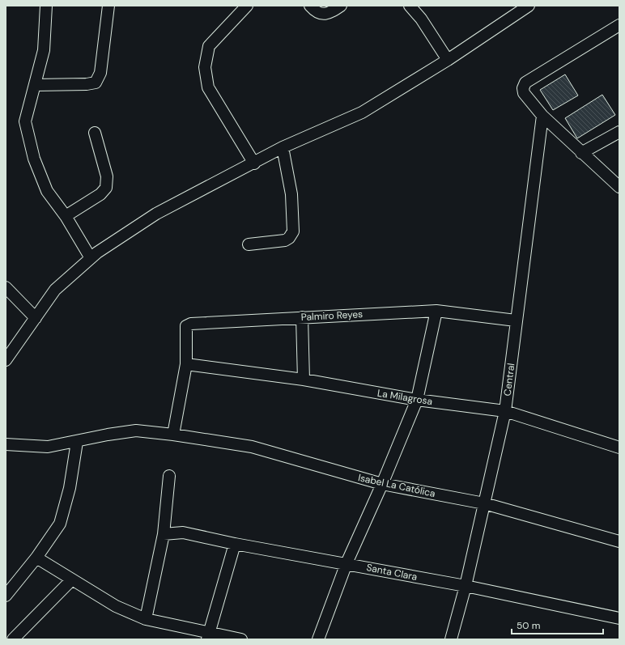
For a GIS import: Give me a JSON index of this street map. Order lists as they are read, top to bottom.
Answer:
{
  "streets": {
    "street": [
      "Palmiro Reyes",
      "Central",
      "La Milagrosa",
      "Isabel La Católica",
      "Santa Clara"
    ]
  },
  "crossings": [
    ["Palmiro Reyes", "Central"],
    ["Palmiro Reyes", "La Milagrosa"],
    ["Central", "La Milagrosa"],
    ["Central", "Isabel La Católica"],
    ["Central", "Santa Clara"]
  ],
  "scale_bar": "50 m"
}
